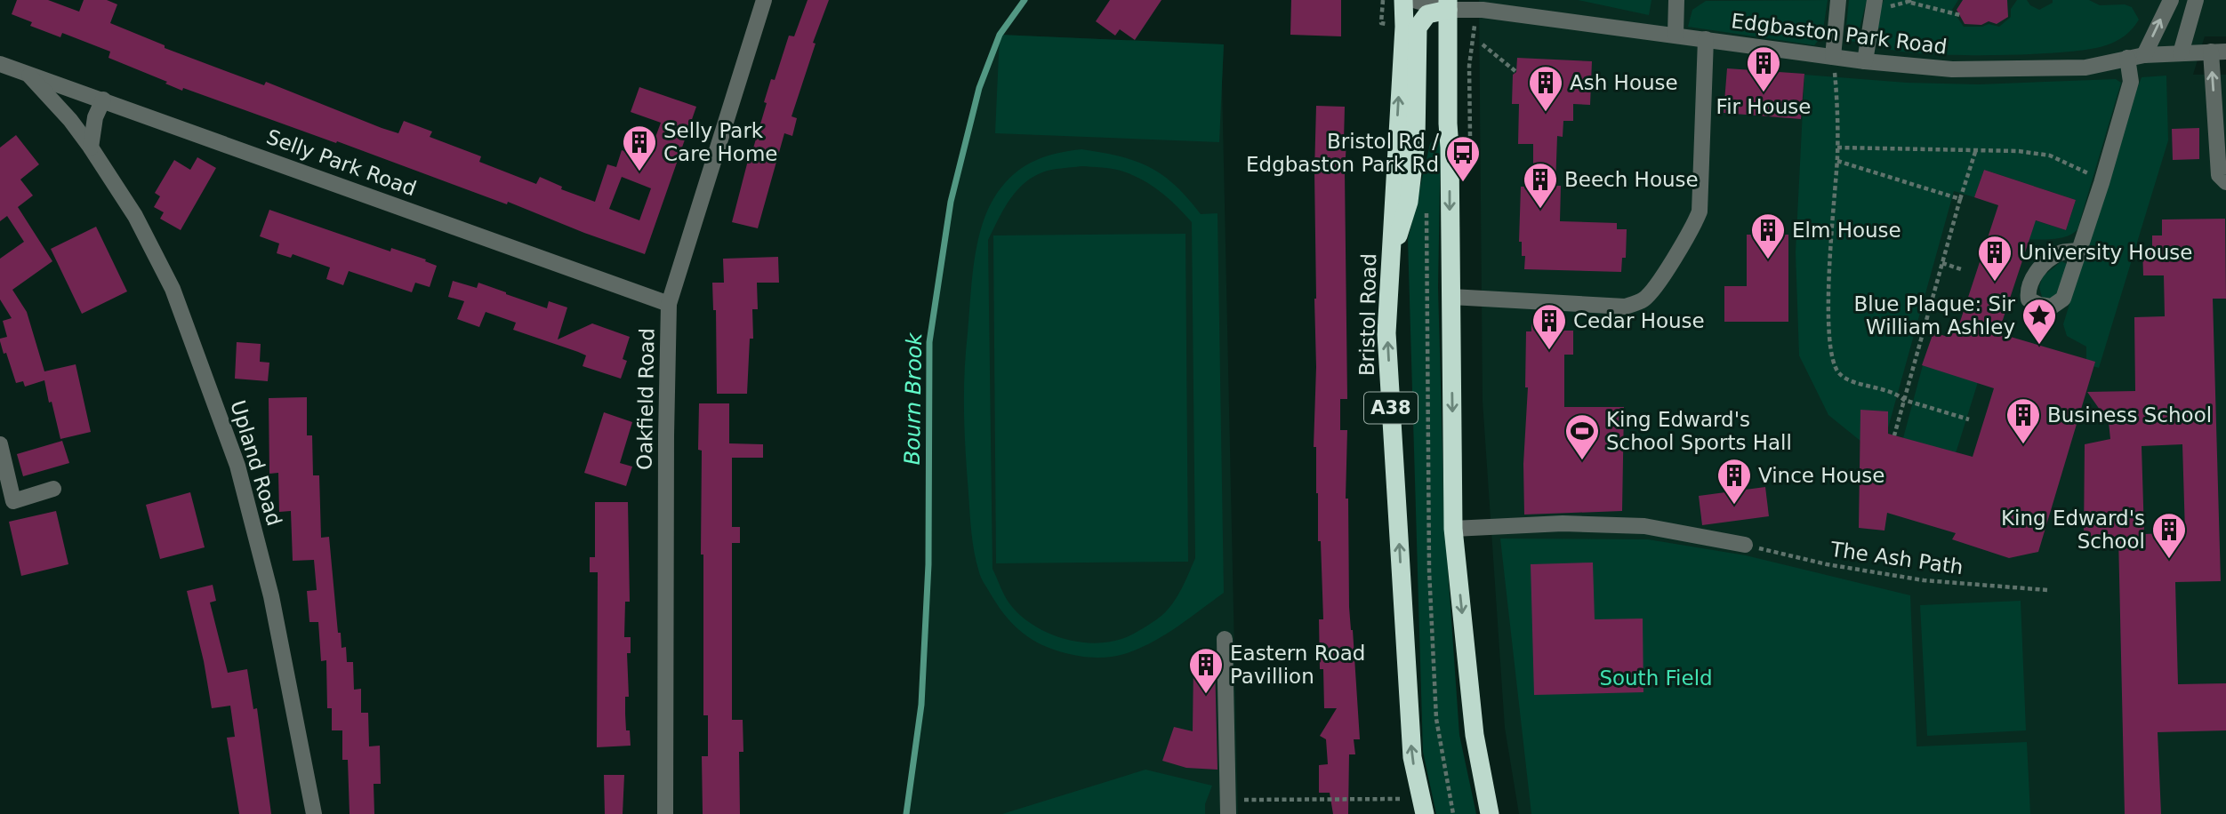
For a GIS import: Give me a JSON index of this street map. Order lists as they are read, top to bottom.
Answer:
{
  "streets": {
    "highway": ["Bristol Road", "A38"],
    "street": [
      "Edgbaston Park Road",
      "Selly Park Road",
      "Oakfield Road",
      "Upland Road"
    ],
    "path": ["The Ash Path"]
  },
  "crossings": [
    ["Selly Park Road", "Oakfield Road"],
    ["Selly Park Road", "Upland Road"]
  ],
  "water": ["Bourn Brook"],
  "parks": ["South Field"],
  "places": {
    "building": [
      "Fir House",
      "Ash House",
      "Selly Park Care Home",
      "Beech House",
      "Elm House",
      "University House",
      "Cedar House",
      "Business School",
      "Vince House",
      "King Edward's School",
      "Eastern Road Pavillion"
    ],
    "bus stop": ["Bristol Rd / Edgbaston Park Rd"],
    "place": ["Blue Plaque: Sir William Ashley"],
    "sports": ["King Edward's School Sports Hall"]
  }
}
